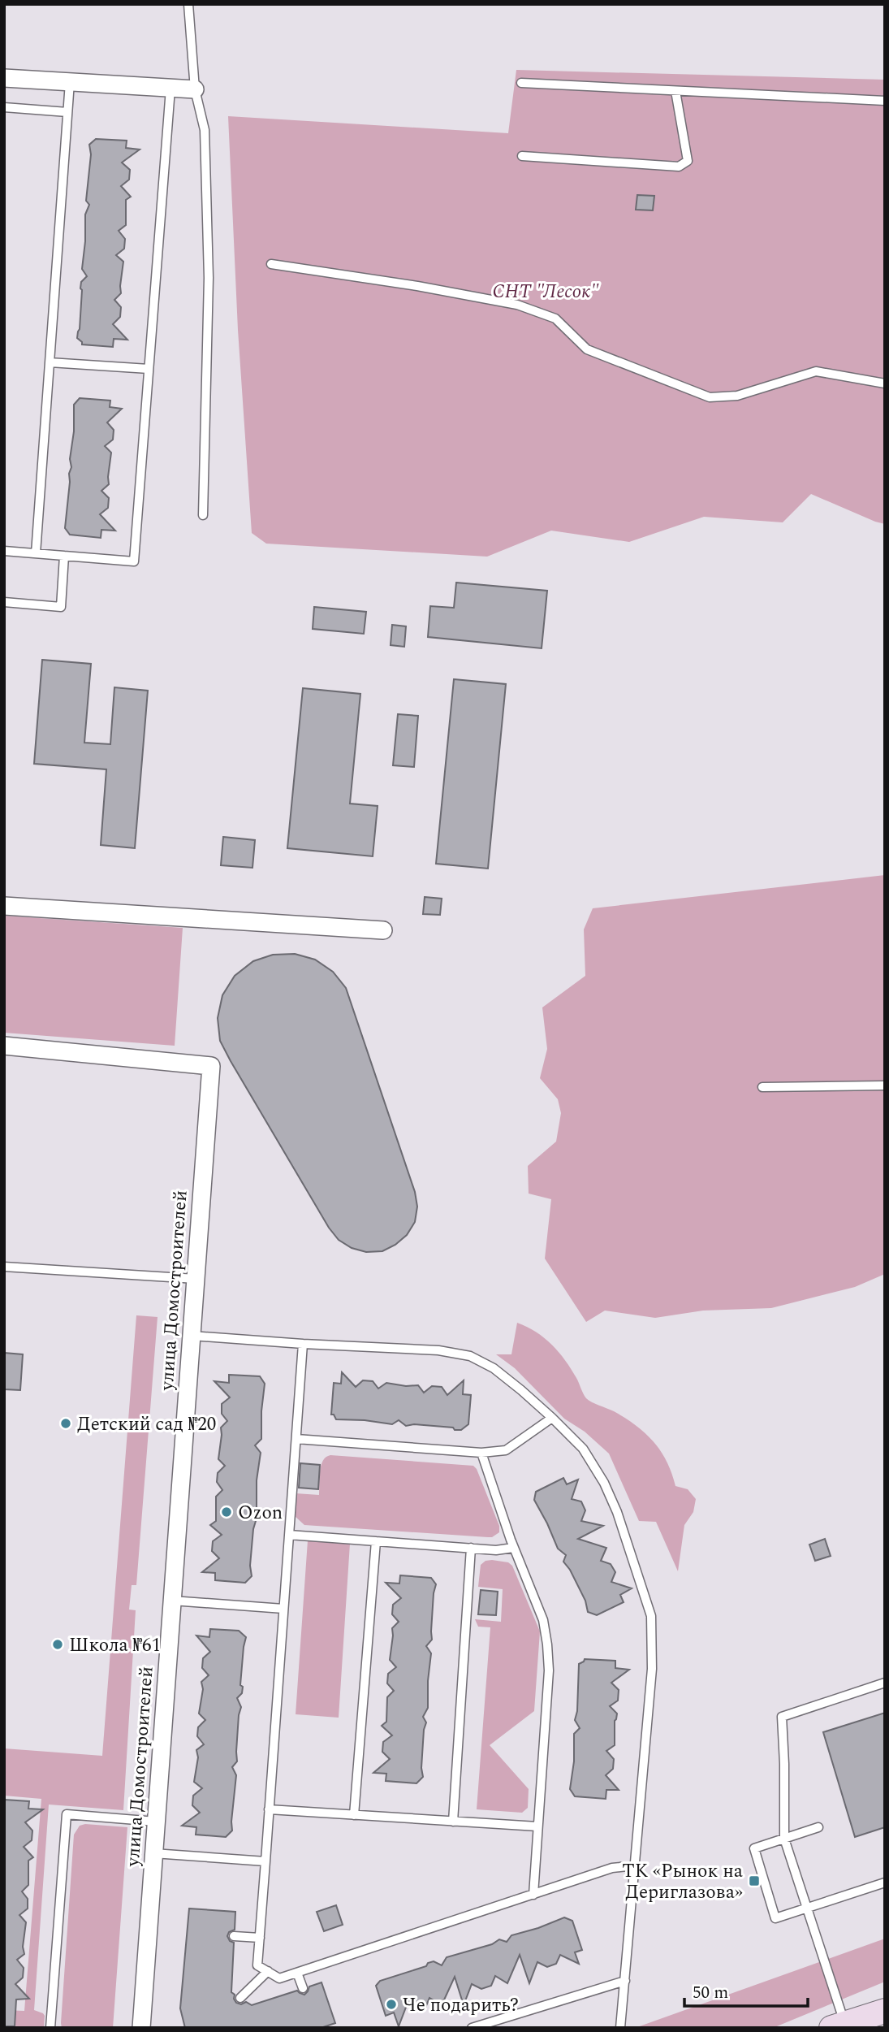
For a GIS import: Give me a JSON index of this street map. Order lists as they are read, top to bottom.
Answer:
{
  "streets": {
    "street": ["улица Домостроителей"]
  },
  "parks": ["СНТ \"Лесок\""],
  "places": {
    "other": [
      "Детский сад №20",
      "Ozon",
      "Школа №61",
      "Че подарить?"
    ],
    "transit": ["ТК «Рынок на Дериглазова»"]
  },
  "scale_bar": "50 m"
}
